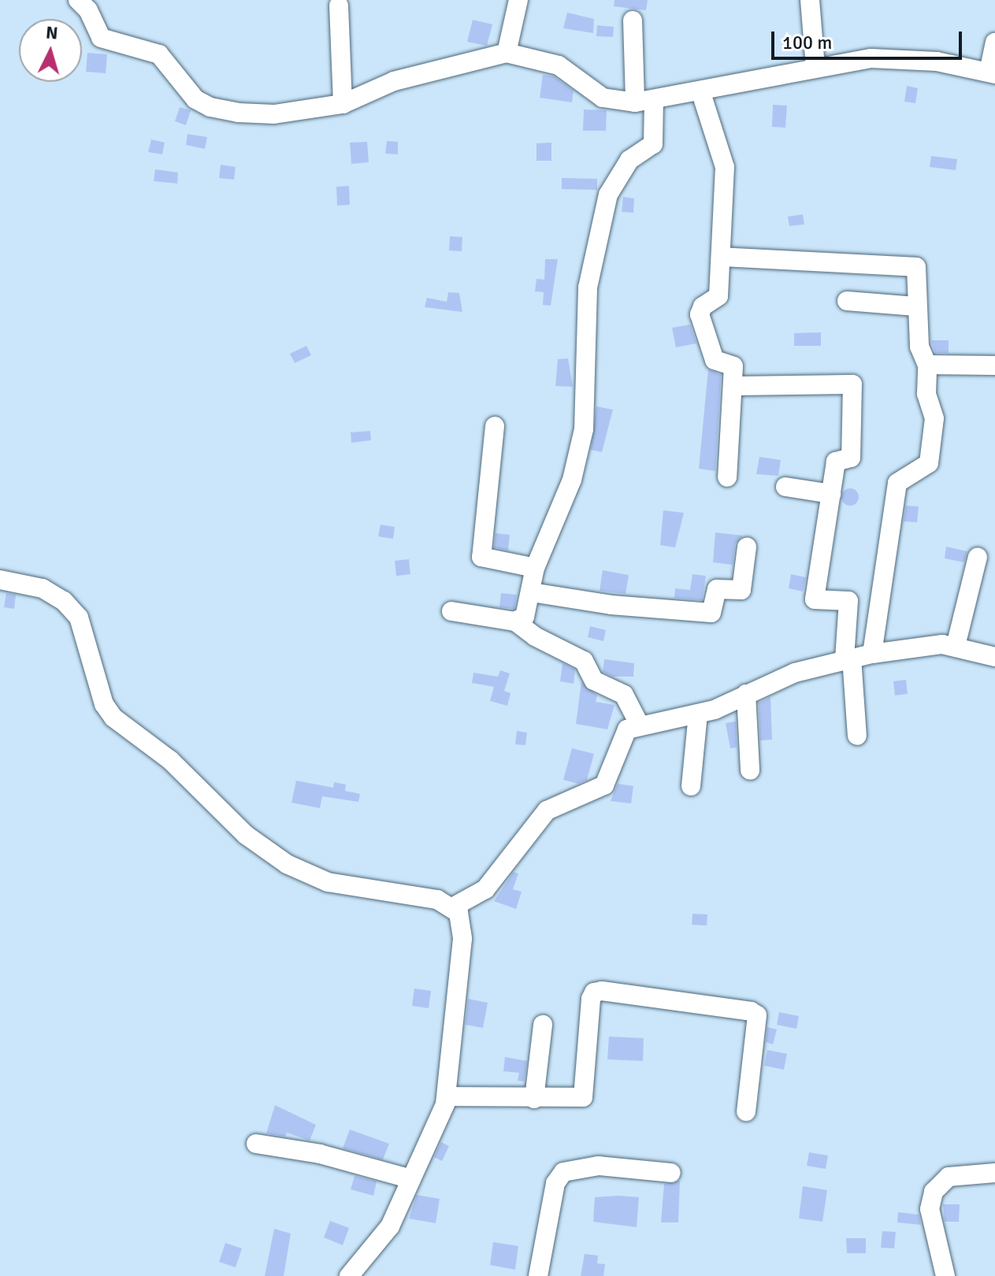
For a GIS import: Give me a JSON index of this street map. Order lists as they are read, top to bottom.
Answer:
{
  "scale_bar": "100 m",
  "north": "top"
}
